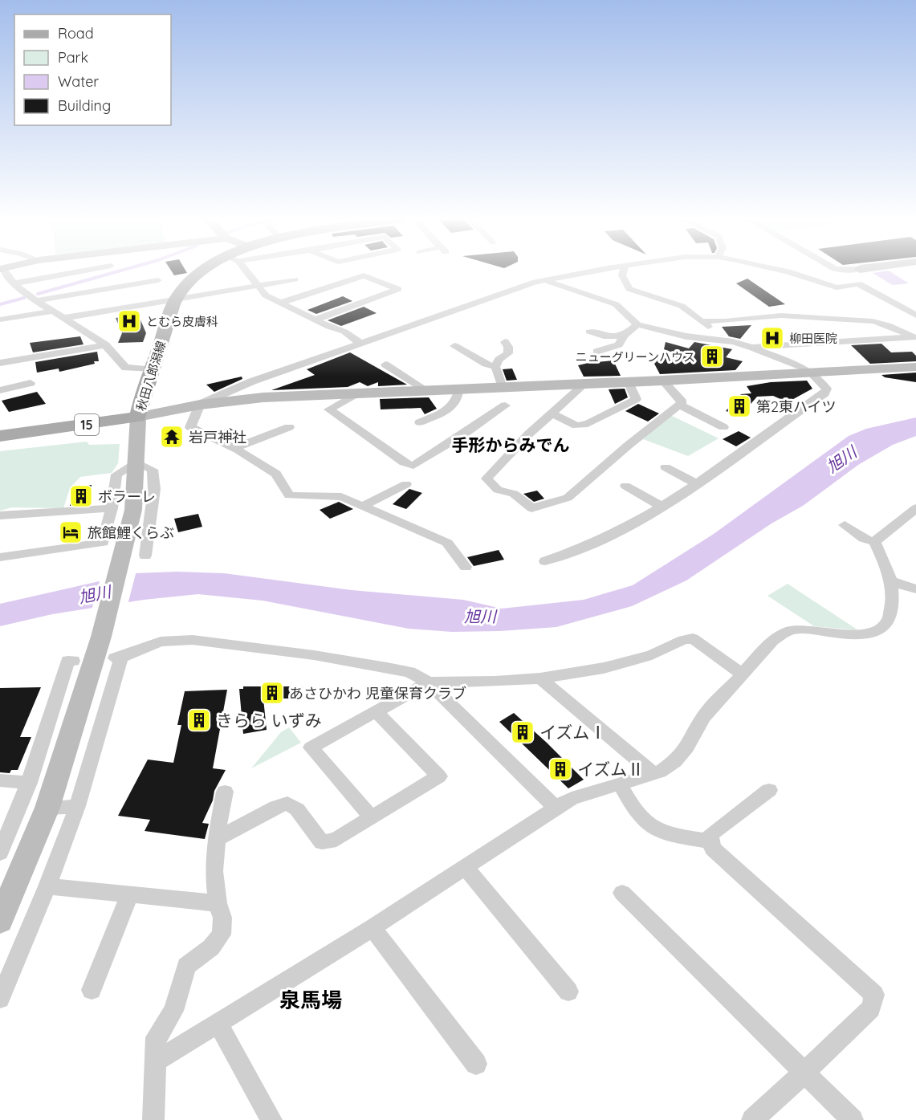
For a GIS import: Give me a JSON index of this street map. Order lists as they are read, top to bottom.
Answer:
{
  "streets": {
    "main road": ["秋田八郎潟線", "15"]
  },
  "districts": ["手形からみでん", "泉馬場"],
  "water": ["旭川"],
  "places": {
    "hospital": ["とむら皮膚科", "柳田医院"],
    "building": [
      "ニューグリーンハウス",
      "第2東ハイツ",
      "ボラーレ",
      "あさひかわ 児童保育クラブ",
      "きらら いずみ",
      "イズムⅠ",
      "イズムⅡ"
    ],
    "temple": ["岩戸神社"],
    "hotel": ["旅館鯉くらぶ"]
  },
  "legend": [
    "Road",
    "Park",
    "Water",
    "Building"
  ]
}
